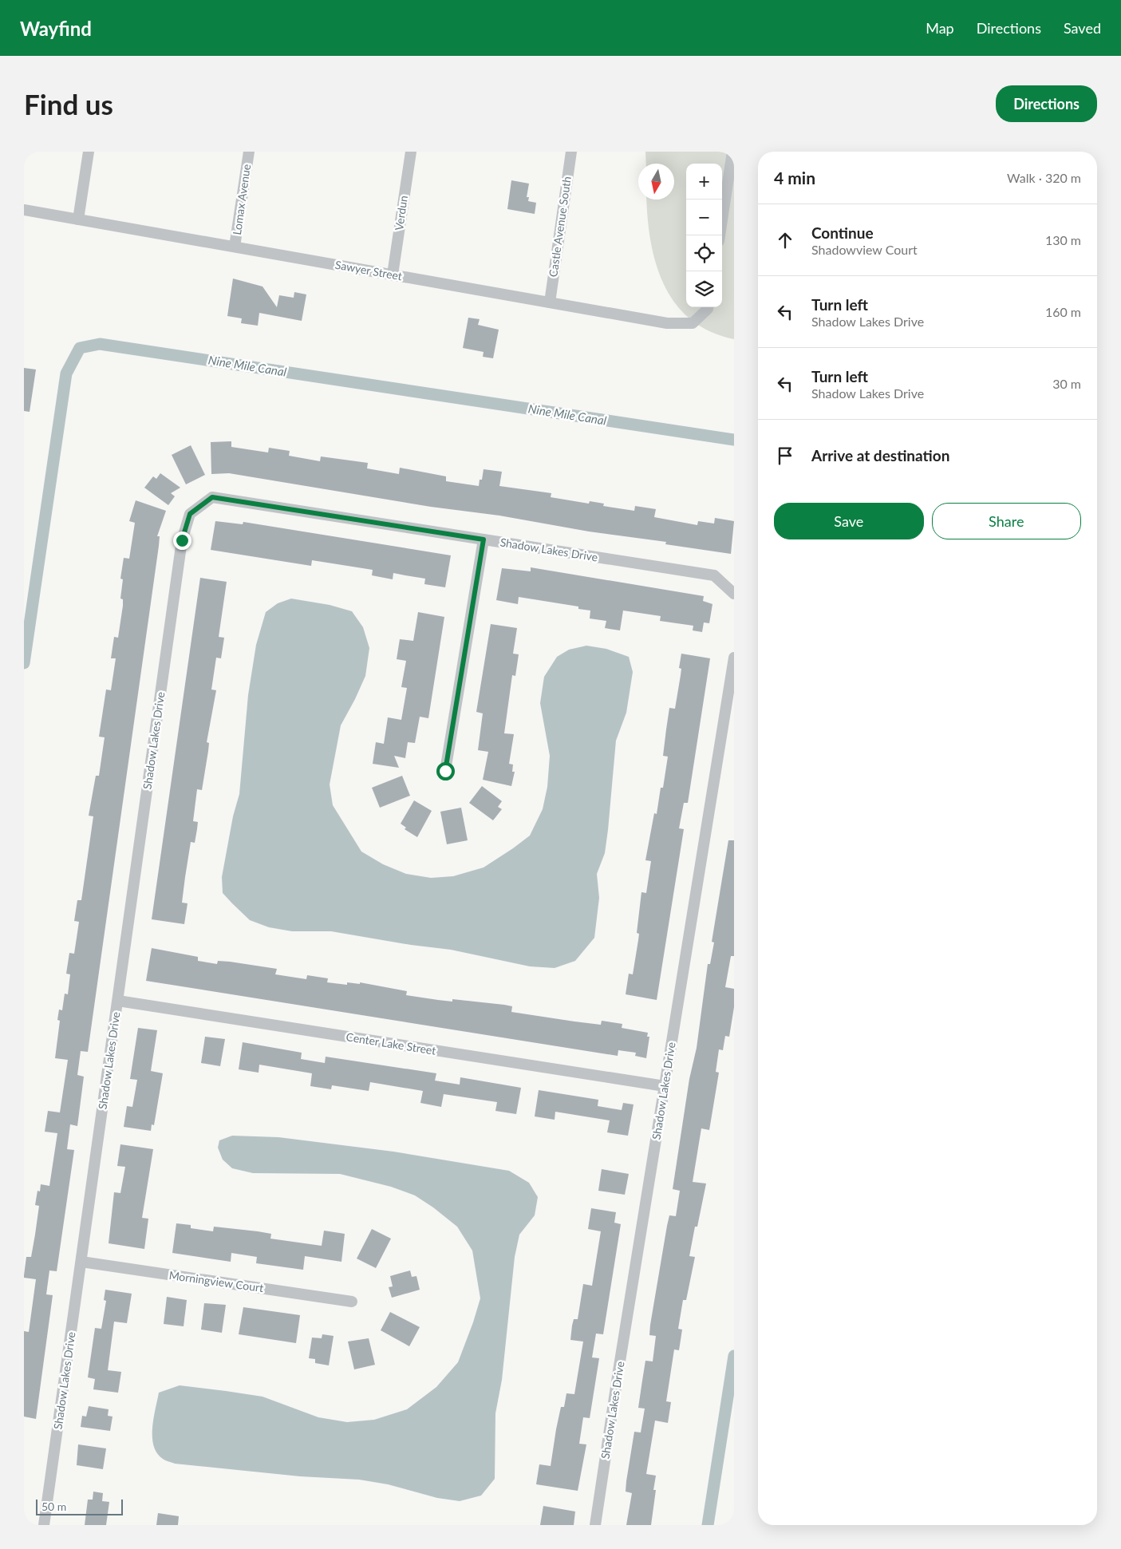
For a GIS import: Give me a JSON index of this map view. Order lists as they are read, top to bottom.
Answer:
{
  "streets": {
    "street": [
      "Lomax Avenue",
      "Verdun",
      "Castle Avenue South",
      "Sawyer Street",
      "Shadow Lakes Drive",
      "Center Lake Street",
      "Morningview Court"
    ]
  },
  "crossings": [
    ["Lomax Avenue", "Sawyer Street"],
    ["Verdun", "Sawyer Street"],
    ["Castle Avenue South", "Sawyer Street"],
    ["Shadow Lakes Drive", "Center Lake Street"],
    ["Shadow Lakes Drive", "Morningview Court"]
  ],
  "water": ["Nine Mile Canal"],
  "scale_bar": "50 m",
  "north": "bottom",
  "page": {
    "header": "Wayfind",
    "nav": ["Map", "Directions", "Saved"],
    "buttons": [
      "Directions",
      ["Save", "Share"]
    ],
    "title": "Find us",
    "heading": ["4 min", "Walk · 320 m"],
    "map_buttons": ["+", "−"],
    "list": [
      ["Continue", "Shadowview Court", "130 m"],
      ["Turn left", "Shadow Lakes Drive", "160 m"],
      ["Turn left", "Shadow Lakes Drive", "30 m"],
      "Arrive at destination"
    ],
    "scale": "50 m"
  }
}
